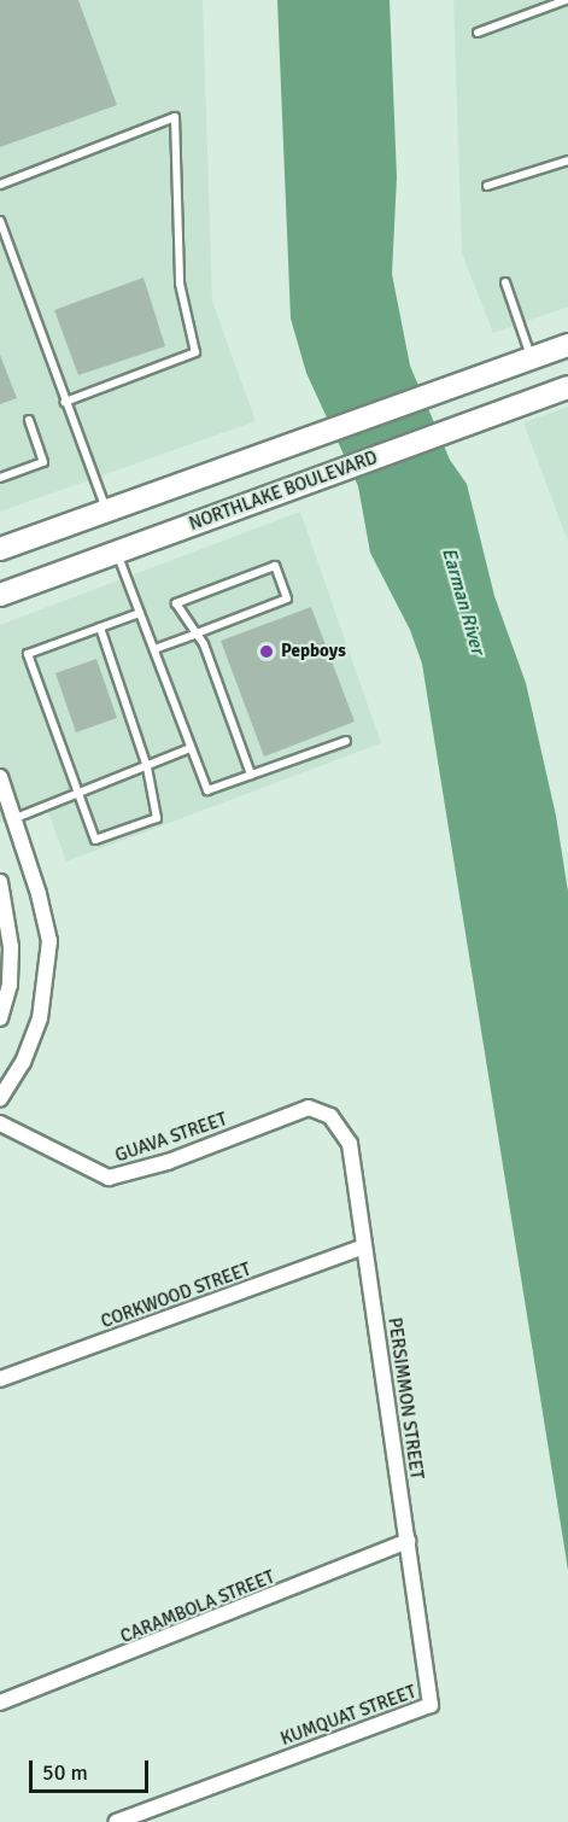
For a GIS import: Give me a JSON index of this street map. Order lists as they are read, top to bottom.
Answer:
{
  "streets": {
    "main road": ["NORTHLAKE BOULEVARD"],
    "street": [
      "GUAVA STREET",
      "CORKWOOD STREET",
      "PERSIMMON STREET",
      "CARAMBOLA STREET",
      "KUMQUAT STREET"
    ]
  },
  "crossings": [
    ["GUAVA STREET", "PERSIMMON STREET"],
    ["CORKWOOD STREET", "PERSIMMON STREET"],
    ["PERSIMMON STREET", "CARAMBOLA STREET"],
    ["PERSIMMON STREET", "KUMQUAT STREET"]
  ],
  "water": ["Earman River"],
  "places": ["Pepboys"],
  "scale_bar": "50 m"
}
